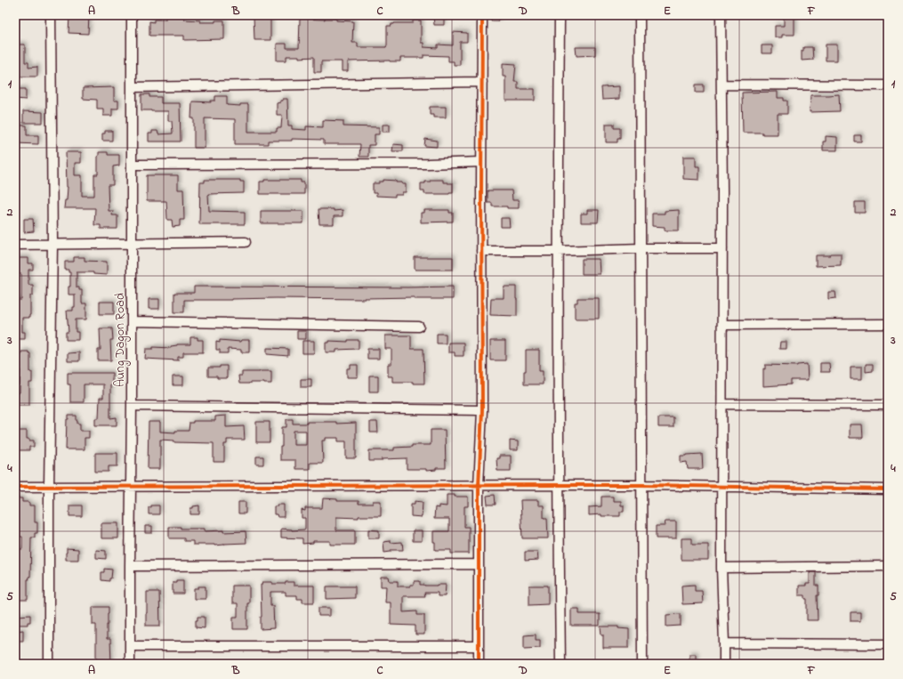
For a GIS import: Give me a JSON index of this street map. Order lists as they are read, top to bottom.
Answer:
{
  "streets": {
    "street": ["Aung Dagon Road"]
  },
  "grid": {
    "columns": [
      "A",
      "B",
      "C",
      "D",
      "E",
      "F"
    ],
    "rows": [
      "1",
      "2",
      "3",
      "4",
      "5"
    ]
  }
}
